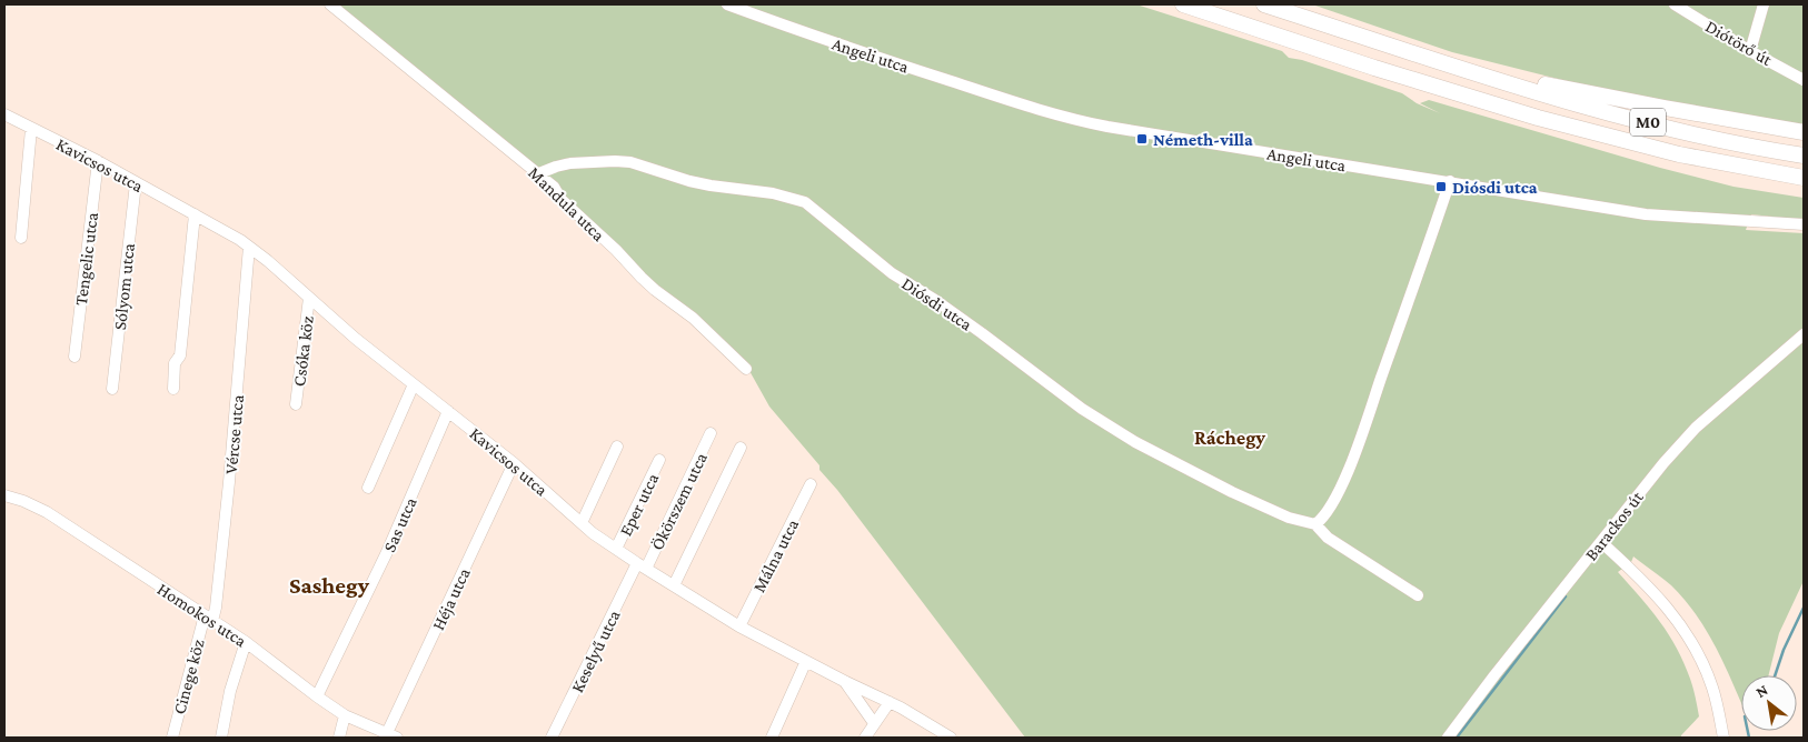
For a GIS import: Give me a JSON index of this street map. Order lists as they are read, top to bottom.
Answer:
{
  "streets": {
    "highway": ["M0"],
    "street": [
      "Diótörő út",
      "Angeli utca",
      "Kavicsos utca",
      "Mandula utca",
      "Tengelic utca",
      "Sólyom utca",
      "Diósdi utca",
      "Csóka köz",
      "Vércse utca",
      "Ökörszem utca",
      "Eper utca",
      "Sas utca",
      "Barackos út",
      "Málna utca",
      "Héja utca",
      "Homokos utca",
      "Keselyű utca",
      "Cinege köz"
    ]
  },
  "crossings": [
    ["Kavicsos utca", "Tengelic utca"],
    ["Kavicsos utca", "Sólyom utca"],
    ["Kavicsos utca", "Csóka köz"],
    ["Kavicsos utca", "Vércse utca"],
    ["Kavicsos utca", "Ökörszem utca"],
    ["Kavicsos utca", "Eper utca"],
    ["Kavicsos utca", "Sas utca"],
    ["Kavicsos utca", "Málna utca"],
    ["Kavicsos utca", "Héja utca"],
    ["Kavicsos utca", "Keselyű utca"],
    ["Mandula utca", "Diósdi utca"],
    ["Vércse utca", "Homokos utca"],
    ["Vércse utca", "Cinege köz"],
    ["Ökörszem utca", "Keselyű utca"],
    ["Sas utca", "Homokos utca"],
    ["Héja utca", "Homokos utca"],
    ["Homokos utca", "Cinege köz"]
  ],
  "districts": ["Ráchegy", "Sashegy"],
  "places": {
    "transit": ["Németh-villa", "Diósdi utca"]
  },
  "north": "top left"
}
